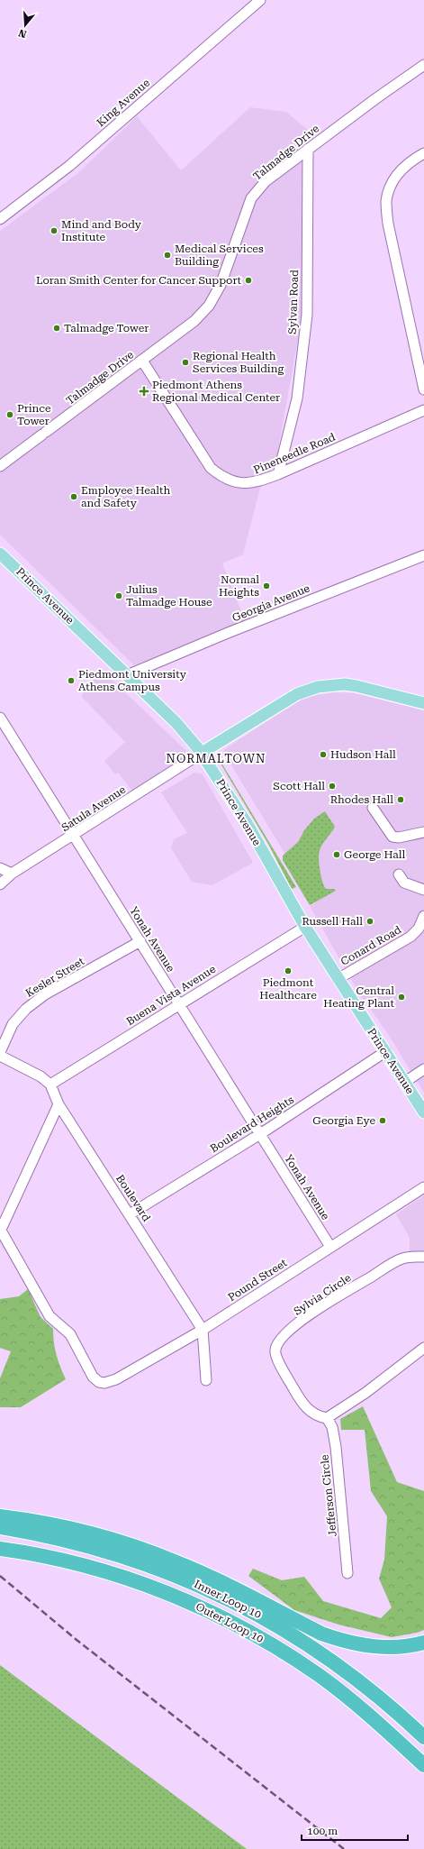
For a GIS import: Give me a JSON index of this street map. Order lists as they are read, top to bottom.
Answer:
{
  "streets": {
    "highway": ["Inner Loop 10", "Outer Loop 10"],
    "main road": ["Prince Avenue"],
    "street": [
      "King Avenue",
      "Talmadge Drive",
      "Sylvan Road",
      "Pineneedle Road",
      "Georgia Avenue",
      "Satula Avenue",
      "Yonah Avenue",
      "Conard Road",
      "Kesler Street",
      "Buena Vista Avenue",
      "Boulevard Heights",
      "Boulevard",
      "Pound Street",
      "Sylvia Circle",
      "Jefferson Circle"
    ]
  },
  "crossings": [
    ["Talmadge Drive", "Sylvan Road"],
    ["Talmadge Drive", "Pineneedle Road"],
    ["Sylvan Road", "Pineneedle Road"],
    ["Prince Avenue", "Georgia Avenue"],
    ["Prince Avenue", "Satula Avenue"],
    ["Prince Avenue", "Conard Road"],
    ["Prince Avenue", "Buena Vista Avenue"],
    ["Prince Avenue", "Boulevard Heights"],
    ["Satula Avenue", "Yonah Avenue"],
    ["Yonah Avenue", "Kesler Street"],
    ["Yonah Avenue", "Buena Vista Avenue"],
    ["Yonah Avenue", "Boulevard Heights"],
    ["Yonah Avenue", "Pound Street"],
    ["Buena Vista Avenue", "Boulevard"],
    ["Boulevard Heights", "Boulevard"],
    ["Boulevard", "Pound Street"],
    ["Sylvia Circle", "Jefferson Circle"]
  ],
  "districts": ["NORMALTOWN"],
  "places": {
    "other": [
      "Mind and Body Institute",
      "Medical Services Building",
      "Loran Smith Center for Cancer Support",
      "Talmadge Tower",
      "Regional Health Services Building",
      "Prince Tower",
      "Employee Health and Safety",
      "Normal Heights",
      "Julius Talmadge House",
      "Piedmont University Athens Campus",
      "Hudson Hall",
      "Scott Hall",
      "Rhodes Hall",
      "George Hall",
      "Russell Hall",
      "Piedmont Healthcare",
      "Central Heating Plant",
      "Georgia Eye"
    ],
    "health": ["Piedmont Athens Regional Medical Center"]
  },
  "scale_bar": "100 m",
  "north": "bottom"
}
